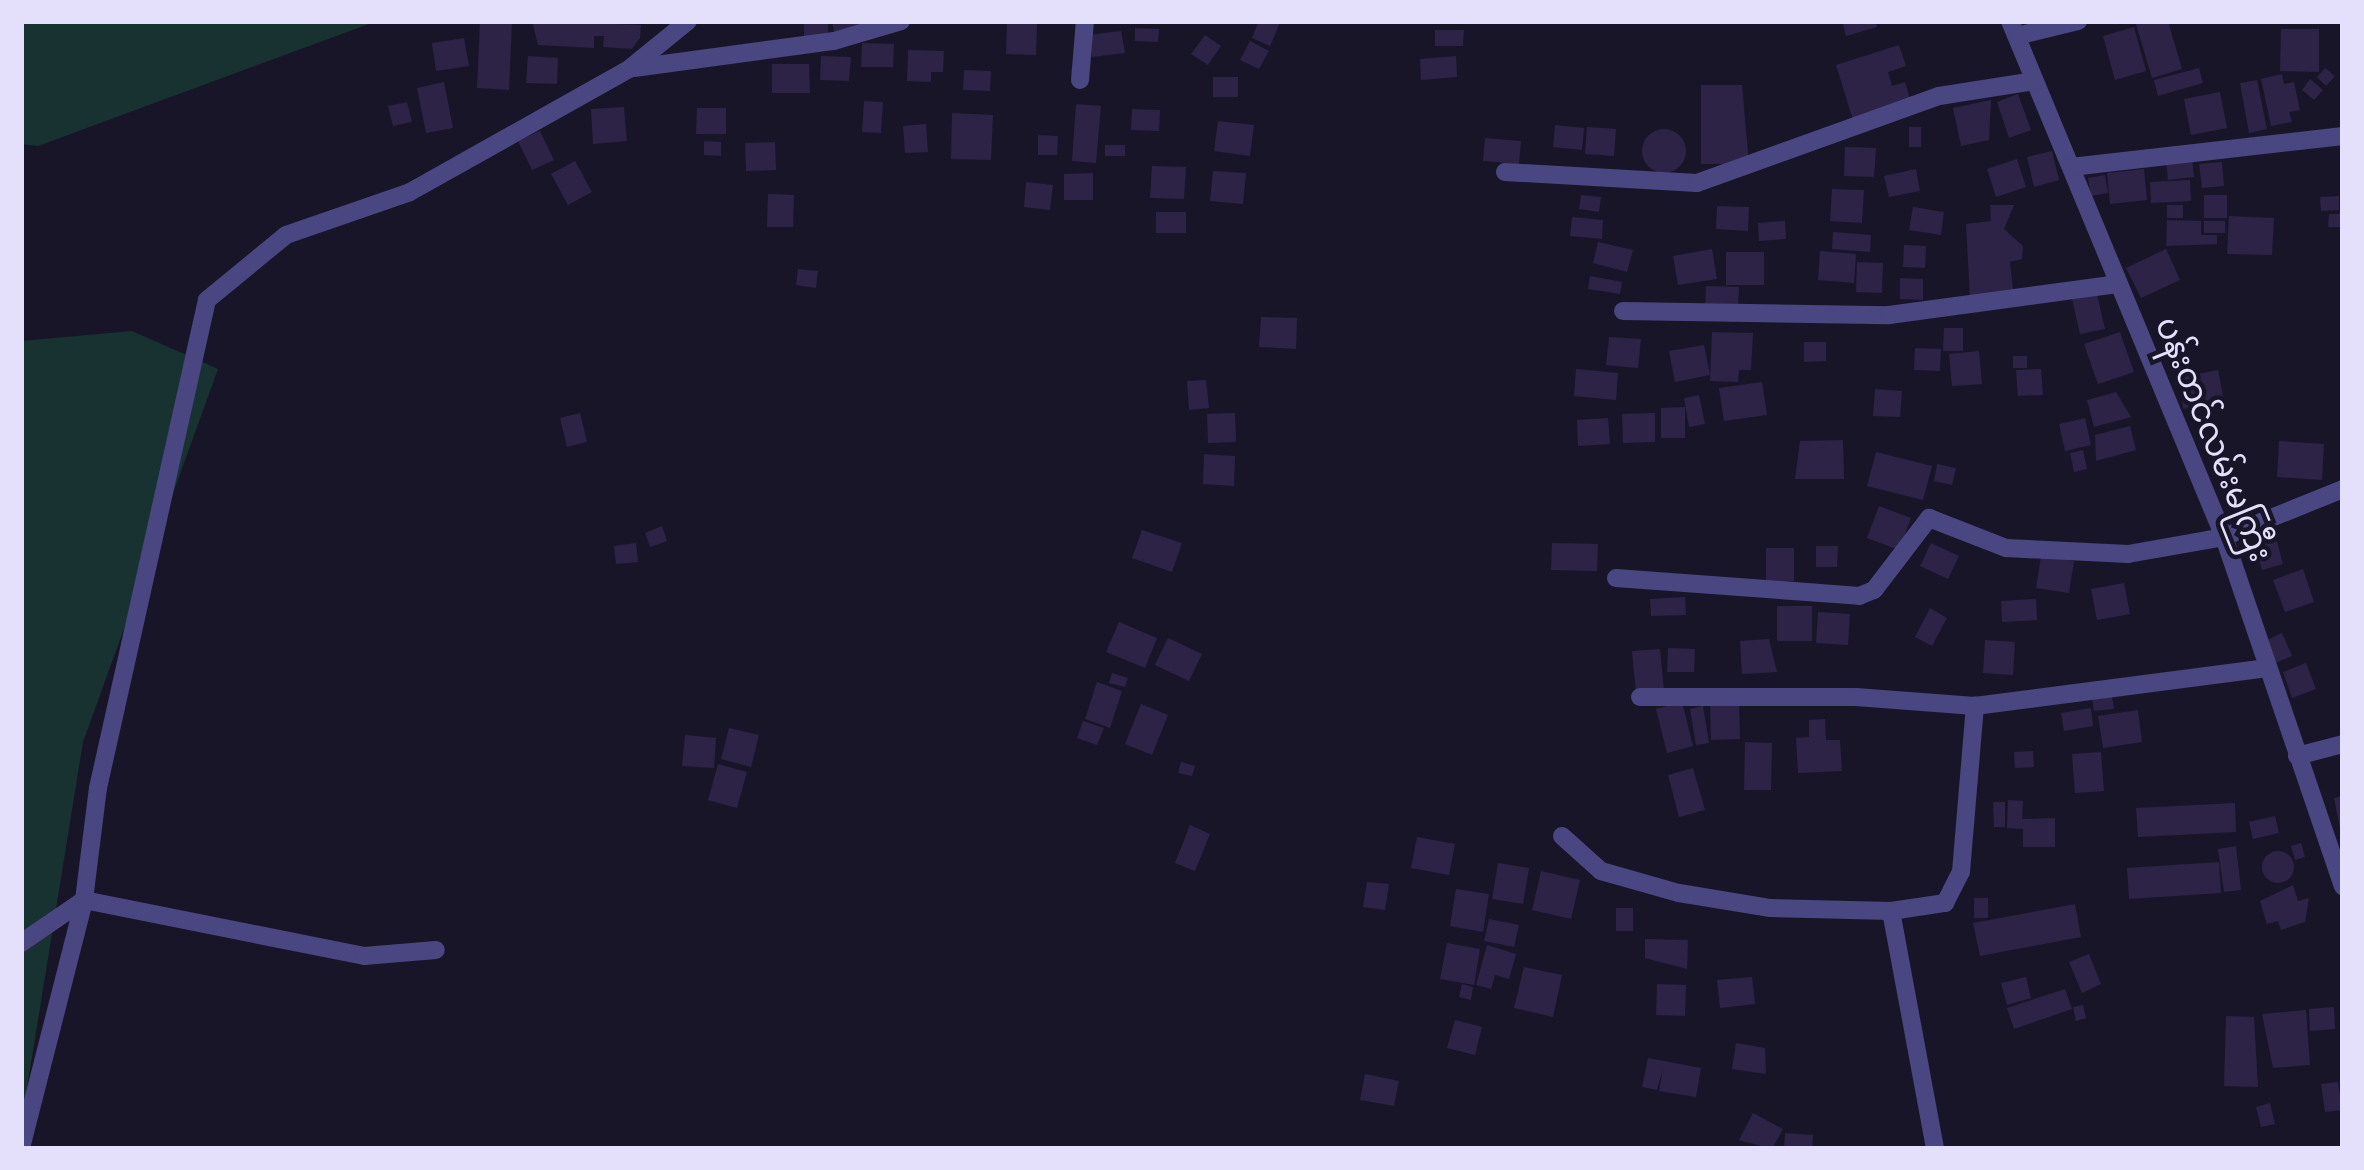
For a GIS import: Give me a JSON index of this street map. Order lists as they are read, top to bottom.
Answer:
{
  "streets": {
    "street": ["ပန်းတင်လမ်းမကြီး"]
  }
}
